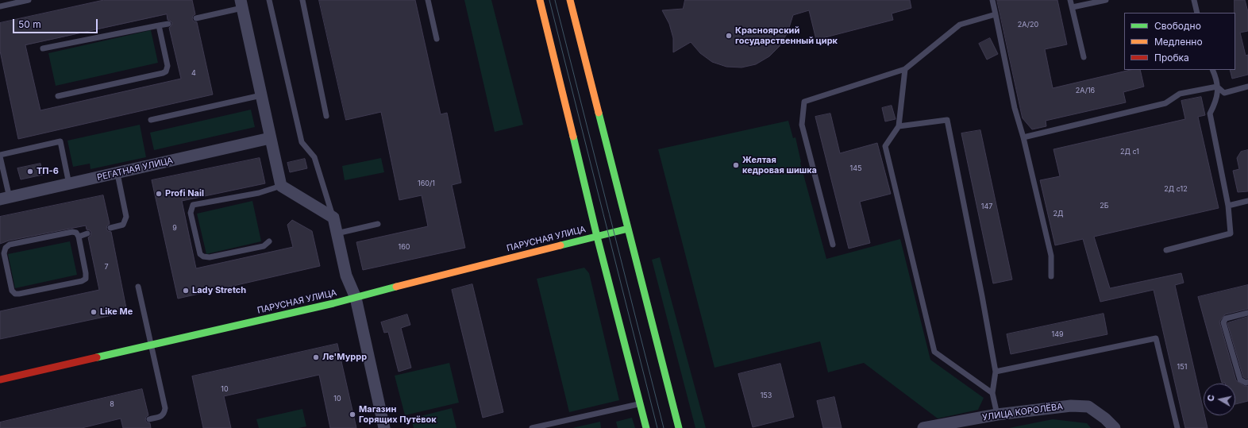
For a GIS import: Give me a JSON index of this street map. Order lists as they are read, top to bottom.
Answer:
{
  "streets": {
    "main road": ["ПАРУСНАЯ УЛИЦА"],
    "street": ["РЕГАТНАЯ УЛИЦА", "УЛИЦА КОРОЛЁВА"]
  },
  "places": [
    "Красноярский государственный цирк",
    "Желтая кедровая шишка",
    "ТП-6",
    "Profi Nail",
    "Lady Stretch",
    "Like Me",
    "Ле'Муррр",
    "Магазин Горящих Путёвок"
  ],
  "house_numbers": [
    "2А/20",
    "4",
    "2А/16",
    "2Д с1",
    "145",
    "160/1",
    "2Д с12",
    "2Б",
    "147",
    "2Д",
    "9",
    "160",
    "7",
    "149",
    "151",
    "10",
    "153",
    "10",
    "8"
  ],
  "legend": ["Свободно", "Медленно", "Пробка"],
  "scale_bar": "50 m",
  "north": "left"
}
